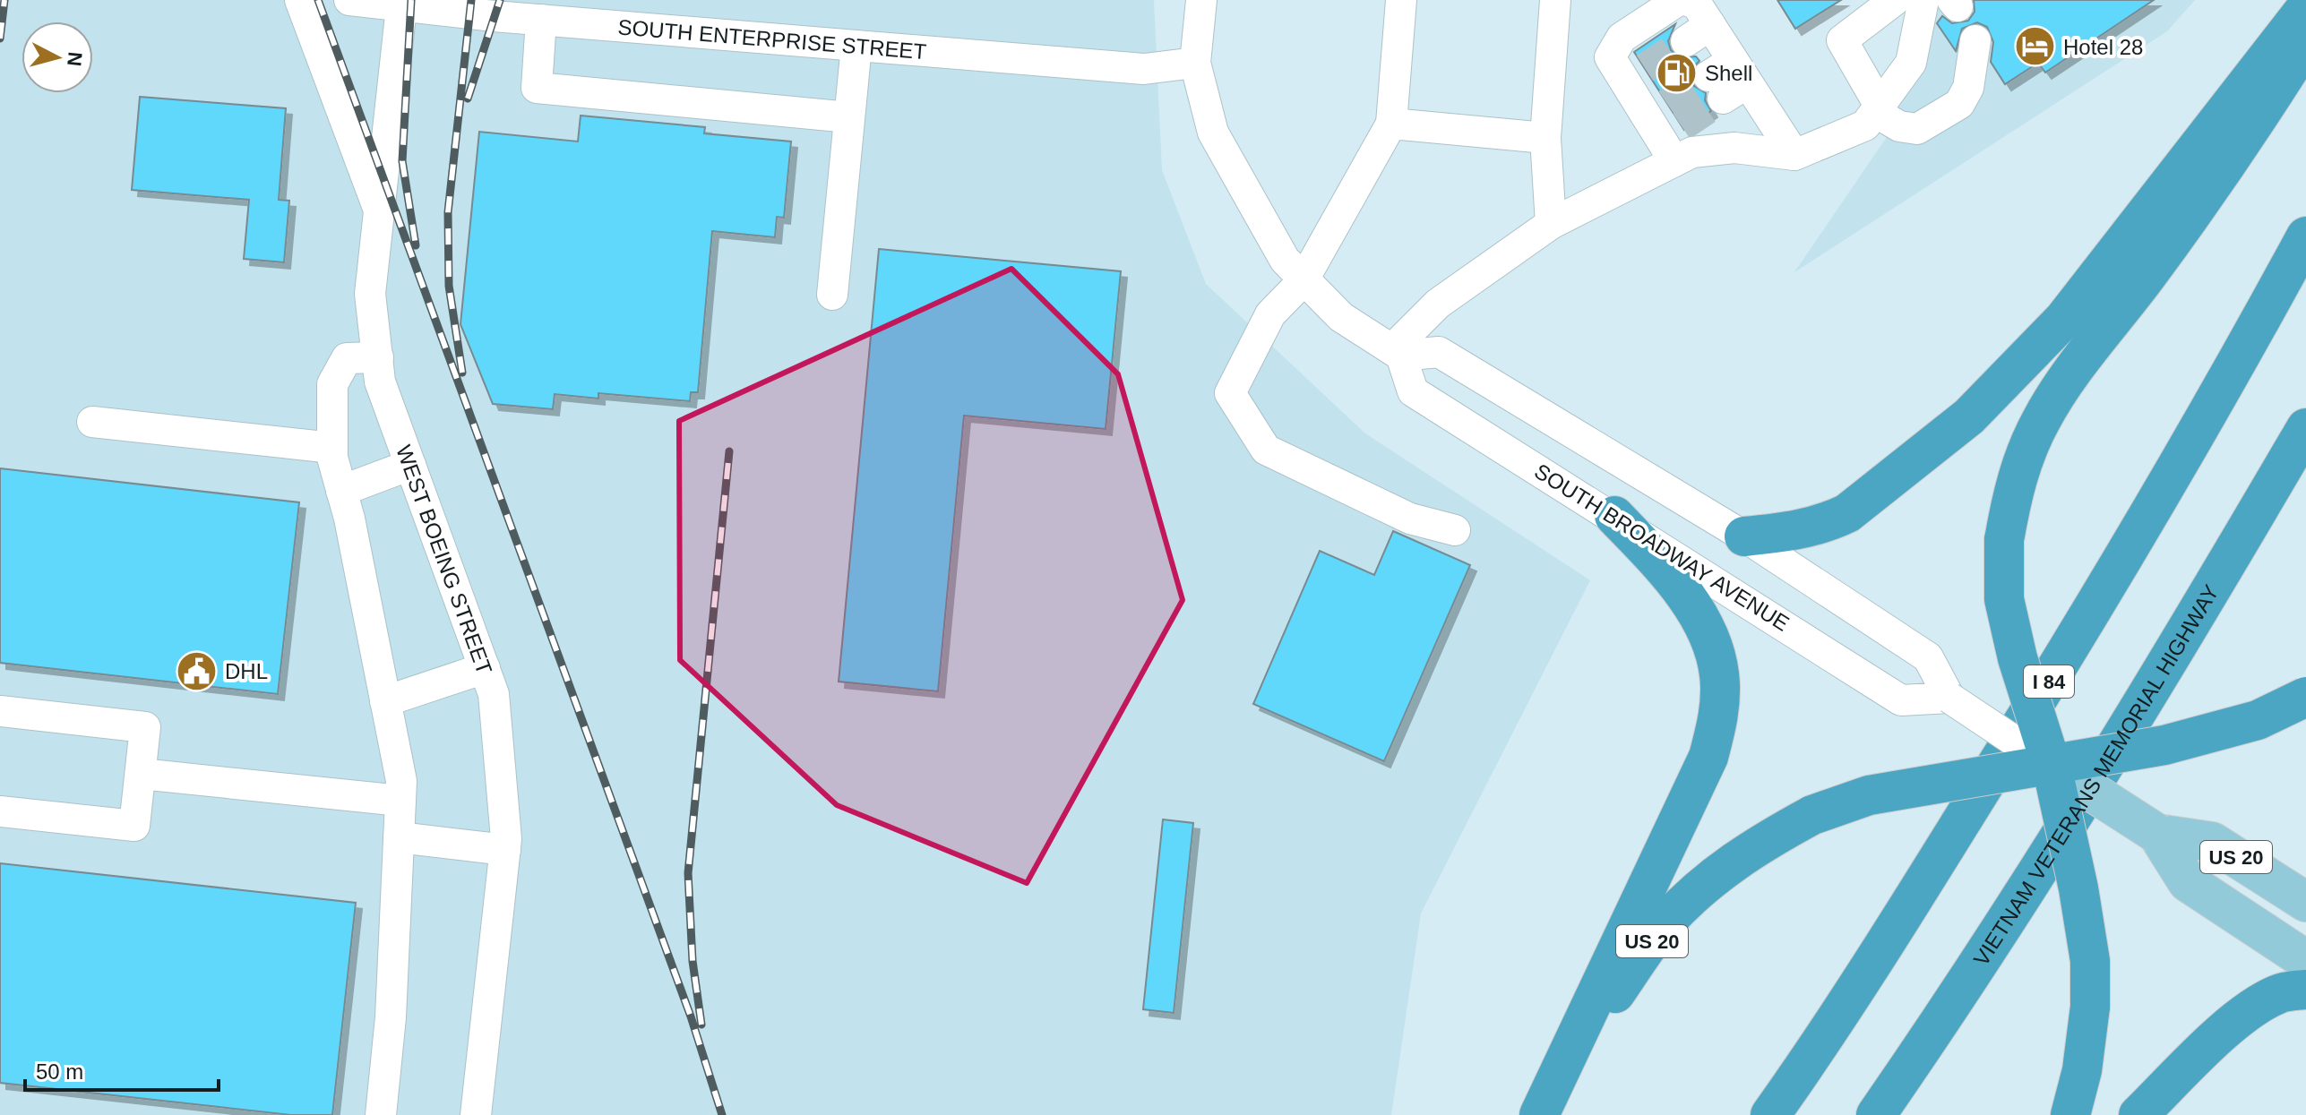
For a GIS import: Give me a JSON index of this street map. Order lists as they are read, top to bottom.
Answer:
{
  "streets": {
    "highway": ["I 84", "VIETNAM VETERANS MEMORIAL HIGHWAY", "US 20"],
    "street": ["SOUTH ENTERPRISE STREET", "SOUTH BROADWAY AVENUE", "WEST BOEING STREET"]
  },
  "crossings": [
    ["SOUTH ENTERPRISE STREET", "WEST BOEING STREET"]
  ],
  "places": {
    "hotel": ["Hotel 28"],
    "fuel station": ["Shell"],
    "public building": ["DHL"]
  },
  "scale_bar": "50 m",
  "north": "right"
}
